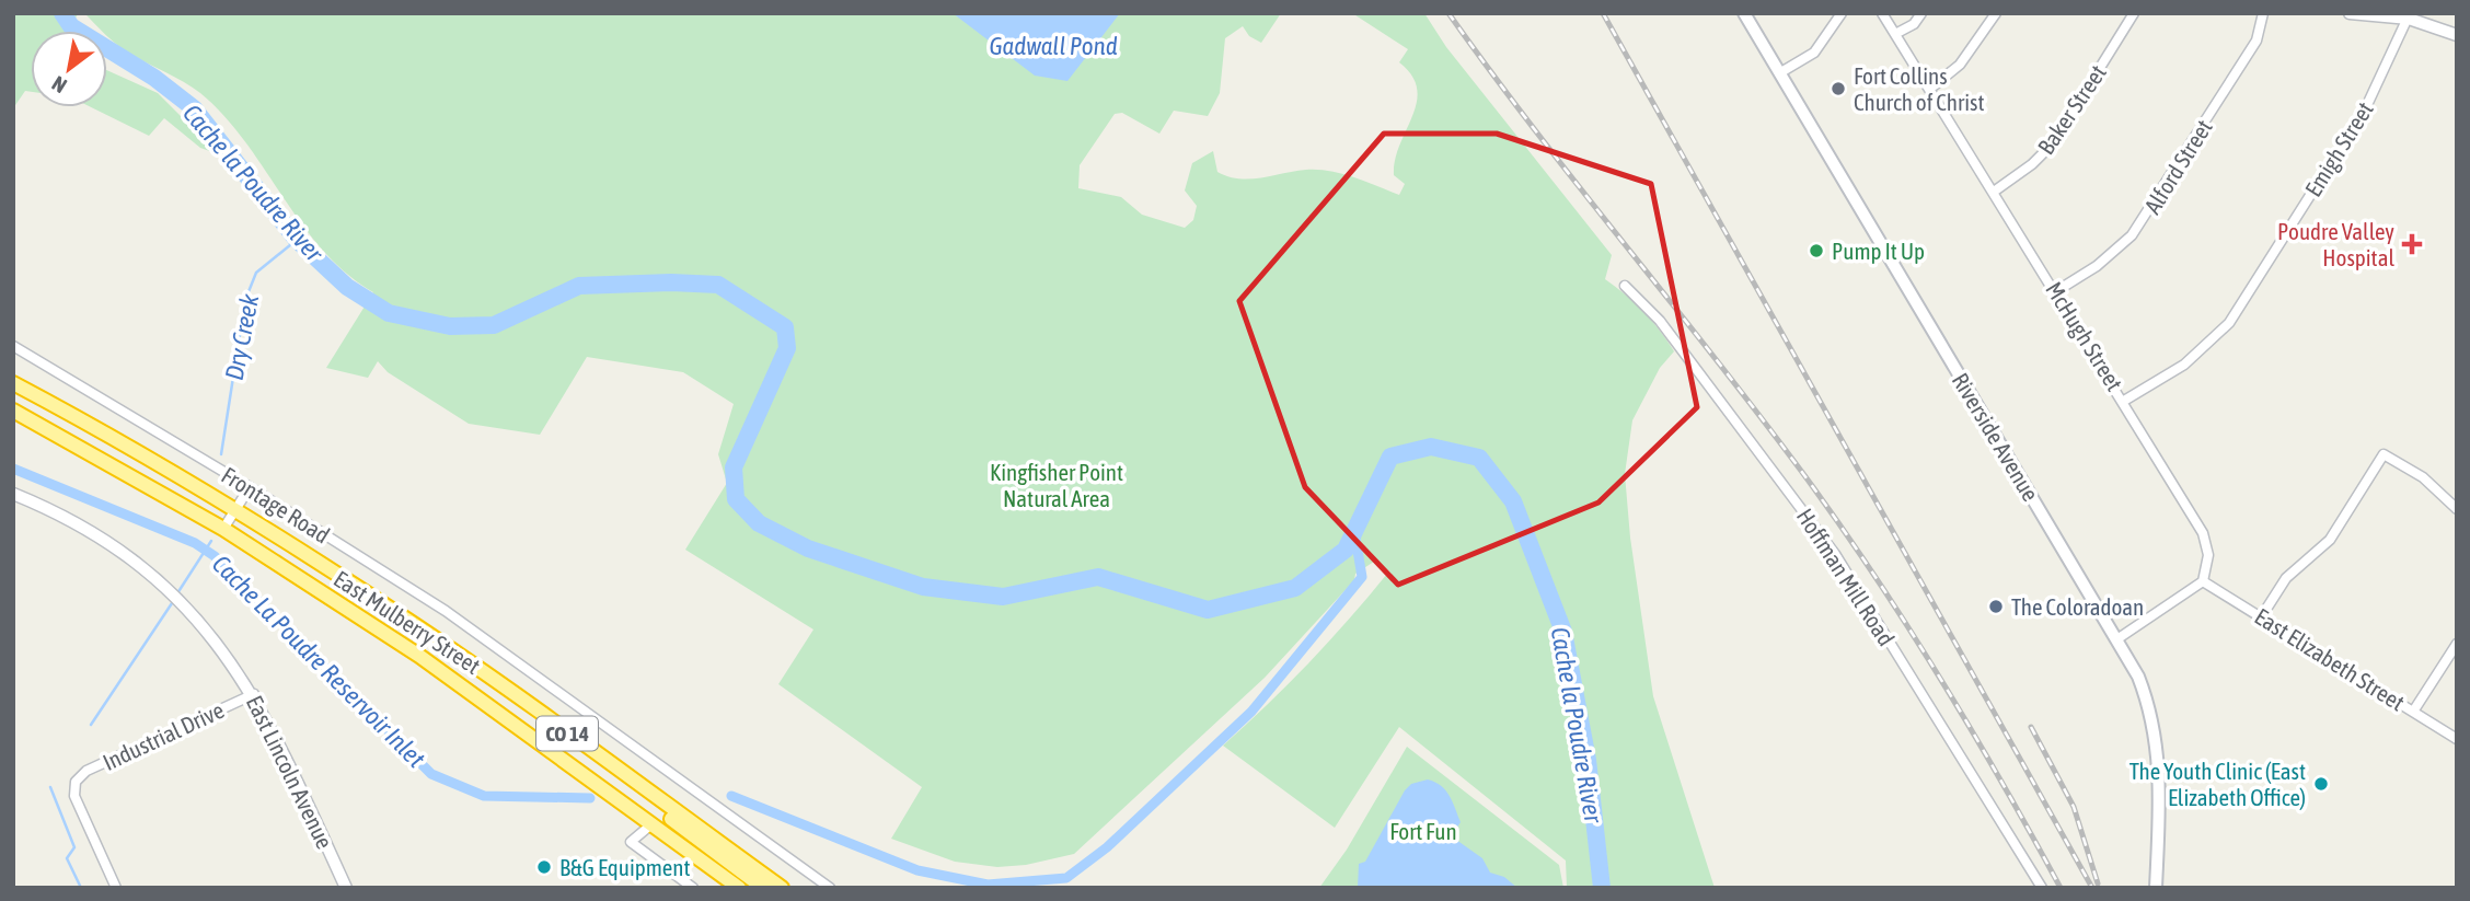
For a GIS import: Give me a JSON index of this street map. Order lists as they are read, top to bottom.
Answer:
{
  "streets": {
    "highway": ["East Mulberry Street", "CO 14"],
    "main road": ["Riverside Avenue"],
    "street": [
      "Baker Street",
      "Emigh Street",
      "Alford Street",
      "McHugh Street",
      "Frontage Road",
      "Hoffman Mill Road",
      "East Elizabeth Street",
      "Industrial Drive",
      "East Lincoln Avenue"
    ]
  },
  "crossings": [
    ["Baker Street", "McHugh Street"],
    ["Emigh Street", "McHugh Street"],
    ["Alford Street", "McHugh Street"],
    ["McHugh Street", "East Elizabeth Street"],
    ["Industrial Drive", "East Lincoln Avenue"]
  ],
  "water": [
    "Gadwall Pond",
    "Cache la Poudre River",
    "Dry Creek",
    "Cache La Poudre Reservoir Inlet"
  ],
  "parks": ["Kingfisher Point Natural Area", "Fort Fun"],
  "places": {
    "other": [
      "Fort Collins Church of Christ",
      "Pump It Up",
      "The Coloradoan",
      "The Youth Clinic (East Elizabeth Office)",
      "B&G Equipment"
    ],
    "health": ["Poudre Valley Hospital"]
  },
  "north": "bottom left"
}
